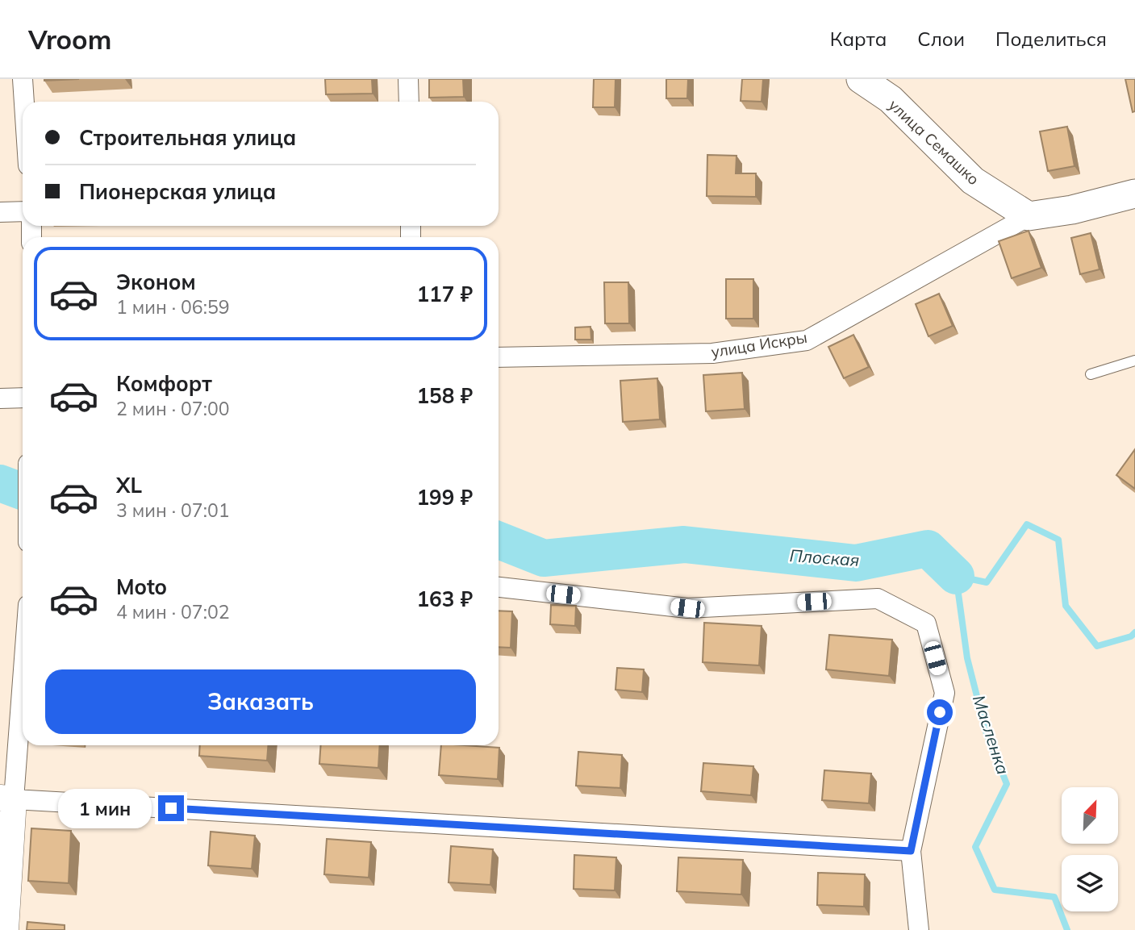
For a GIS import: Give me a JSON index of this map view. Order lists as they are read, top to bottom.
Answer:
{
  "streets": {
    "main road": ["улица Семашко"],
    "street": ["улица Искры"]
  },
  "crossings": [
    ["улица Семашко", "улица Искры"]
  ],
  "water": ["Плоская", "Масленка"],
  "north": "top right",
  "page": {
    "header": "Vroom",
    "nav": ["Карта", "Слои", "Поделиться"],
    "banner": ["Строительная улица", "Пионерская улица"],
    "list": [
      {
        "name": "Эконом",
        "note": "1 мин · 06:59",
        "value": "117 ₽"
      },
      {
        "name": "Комфорт",
        "note": "2 мин · 07:00",
        "value": "158 ₽"
      },
      {
        "name": "XL",
        "note": "3 мин · 07:01",
        "value": "199 ₽"
      },
      {
        "name": "Moto",
        "note": "4 мин · 07:02",
        "value": "163 ₽"
      }
    ],
    "buttons": "Заказать",
    "bubble": "1 мин"
  }
}
